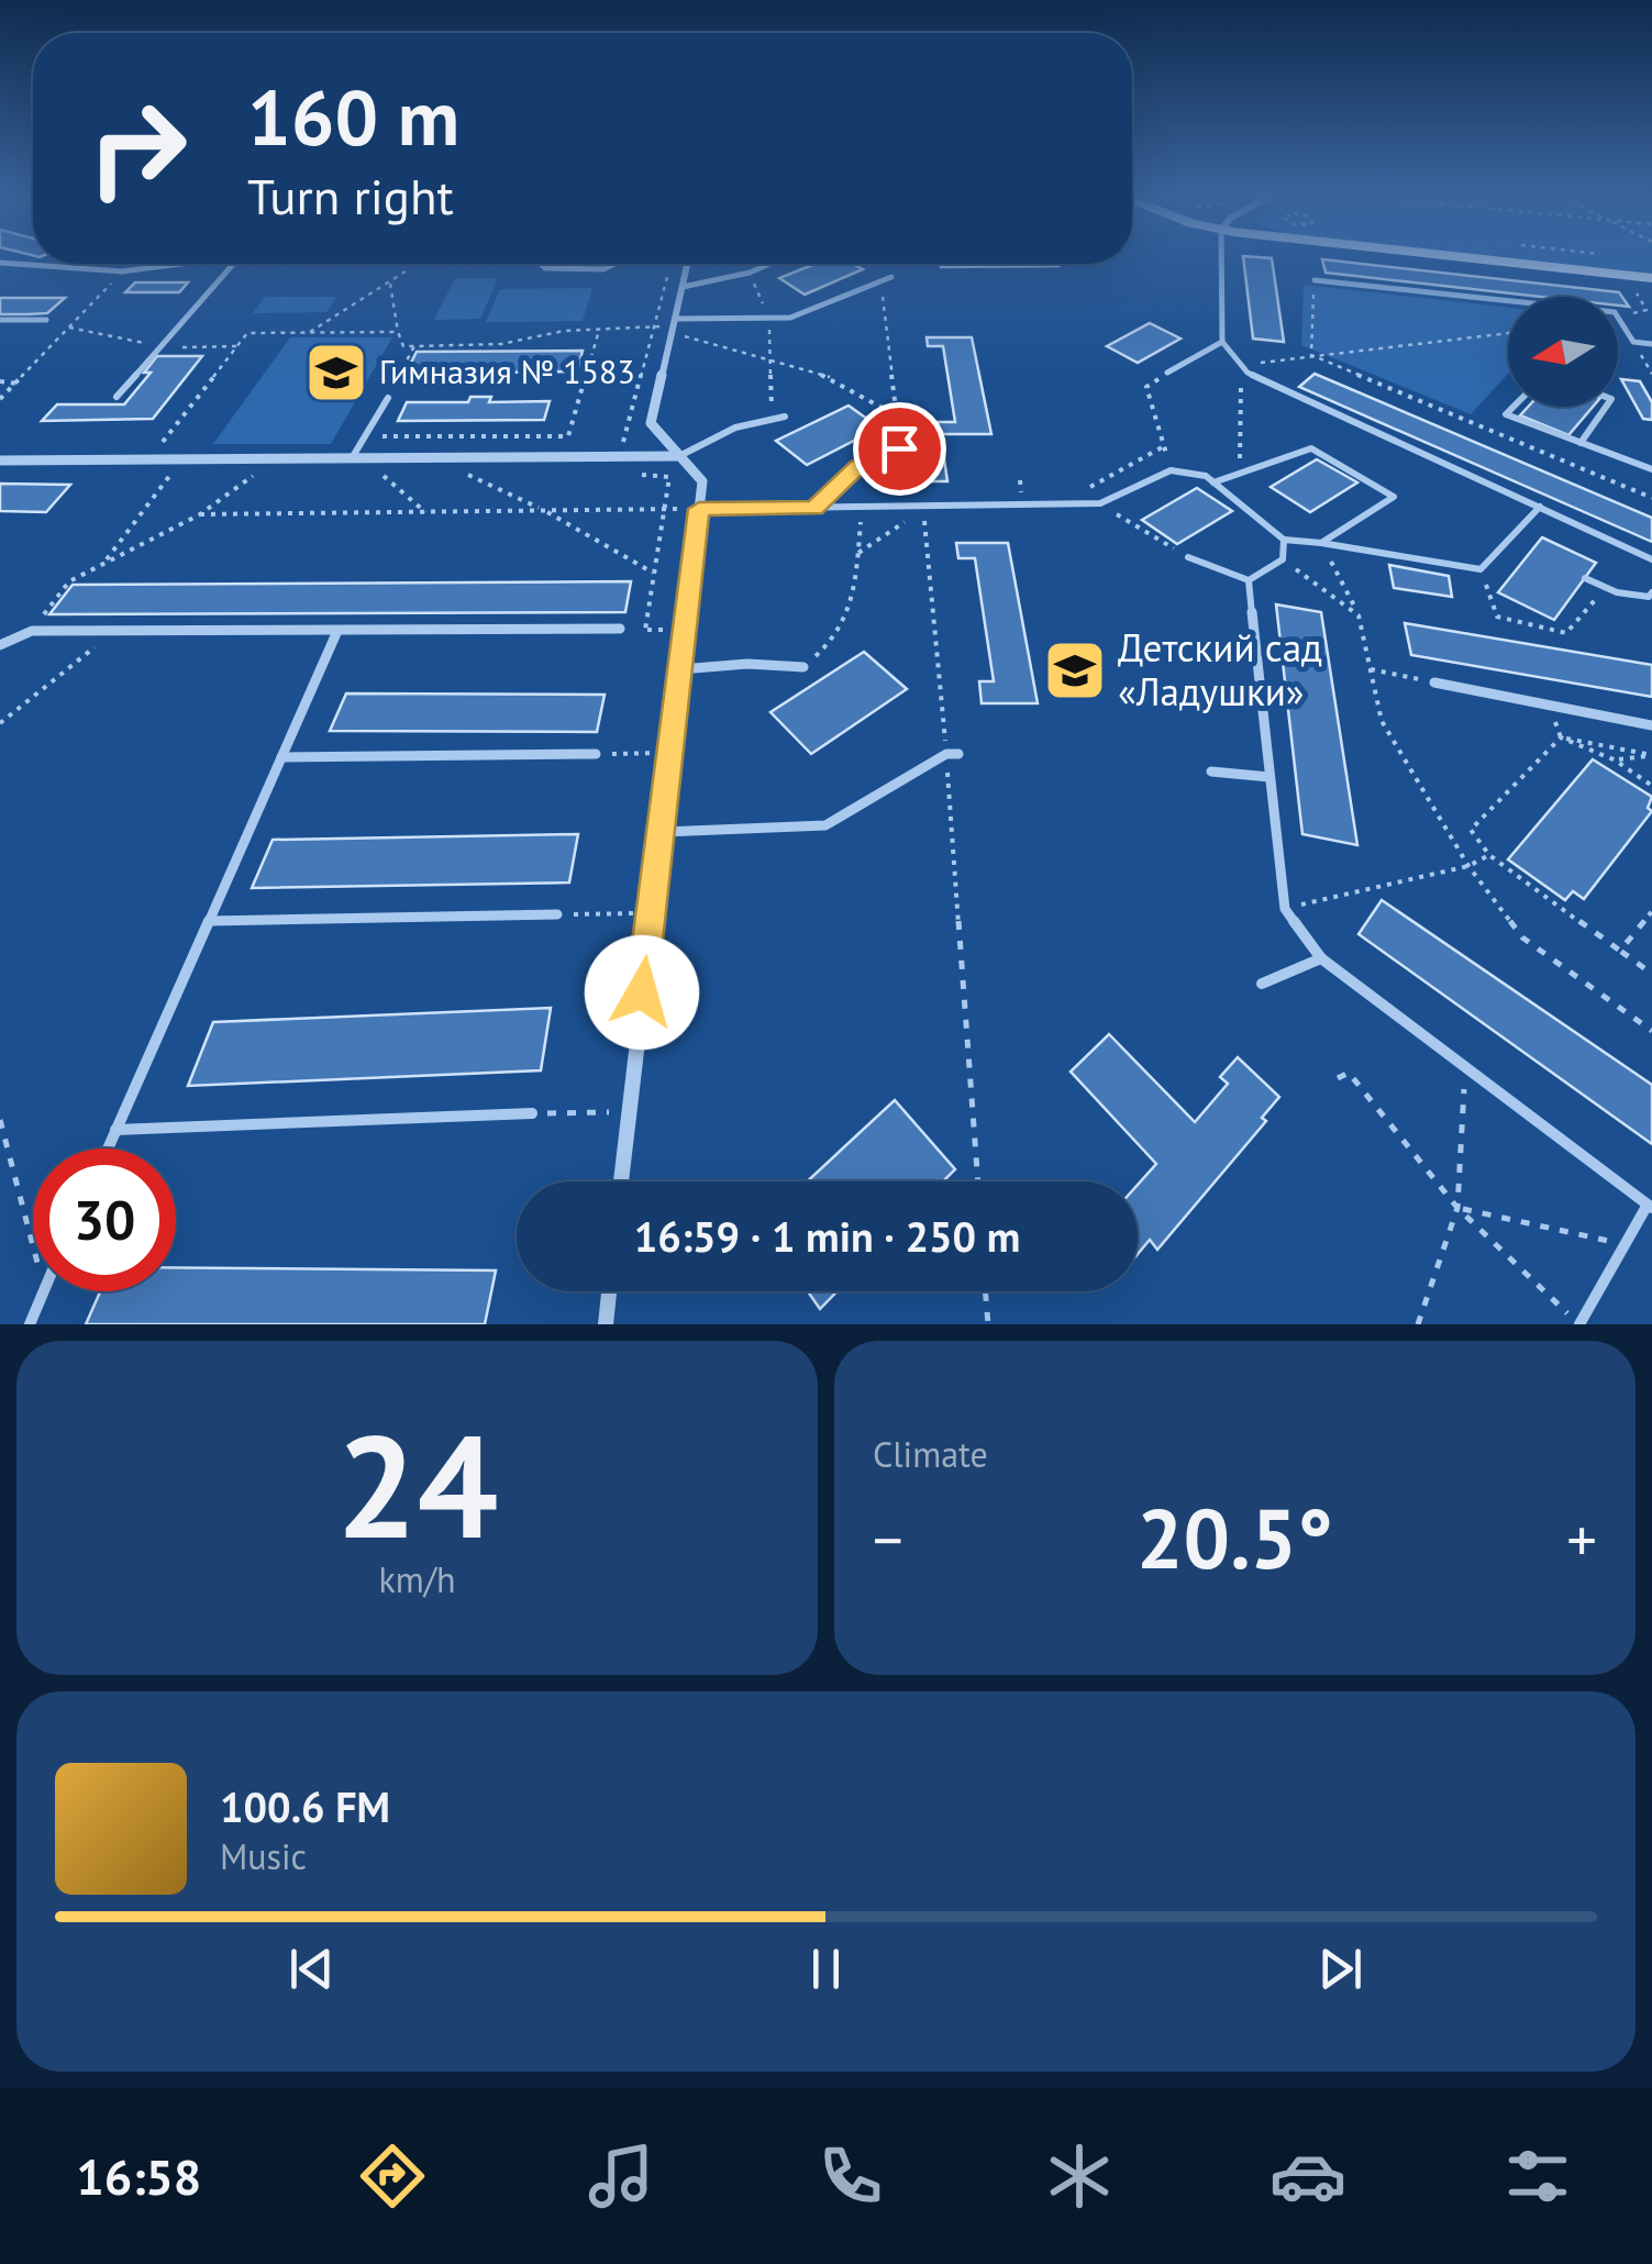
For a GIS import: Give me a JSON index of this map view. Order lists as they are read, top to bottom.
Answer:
{
  "places": {
    "school or university": ["Гимназия № 1583", "Детский сад «Ладушки»"]
  },
  "north": "left",
  "page": {
    "turn": ["160 m", "Turn right"],
    "limit": "30",
    "trip": "16:59 · 1 min · 250 m",
    "tile": [
      ["24", "km/h"],
      "Climate"
    ],
    "heat": ["−", "20.5°", "+"],
    "song": ["100.6 FM", "Music"],
    "tabs": "16:58"
  }
}
